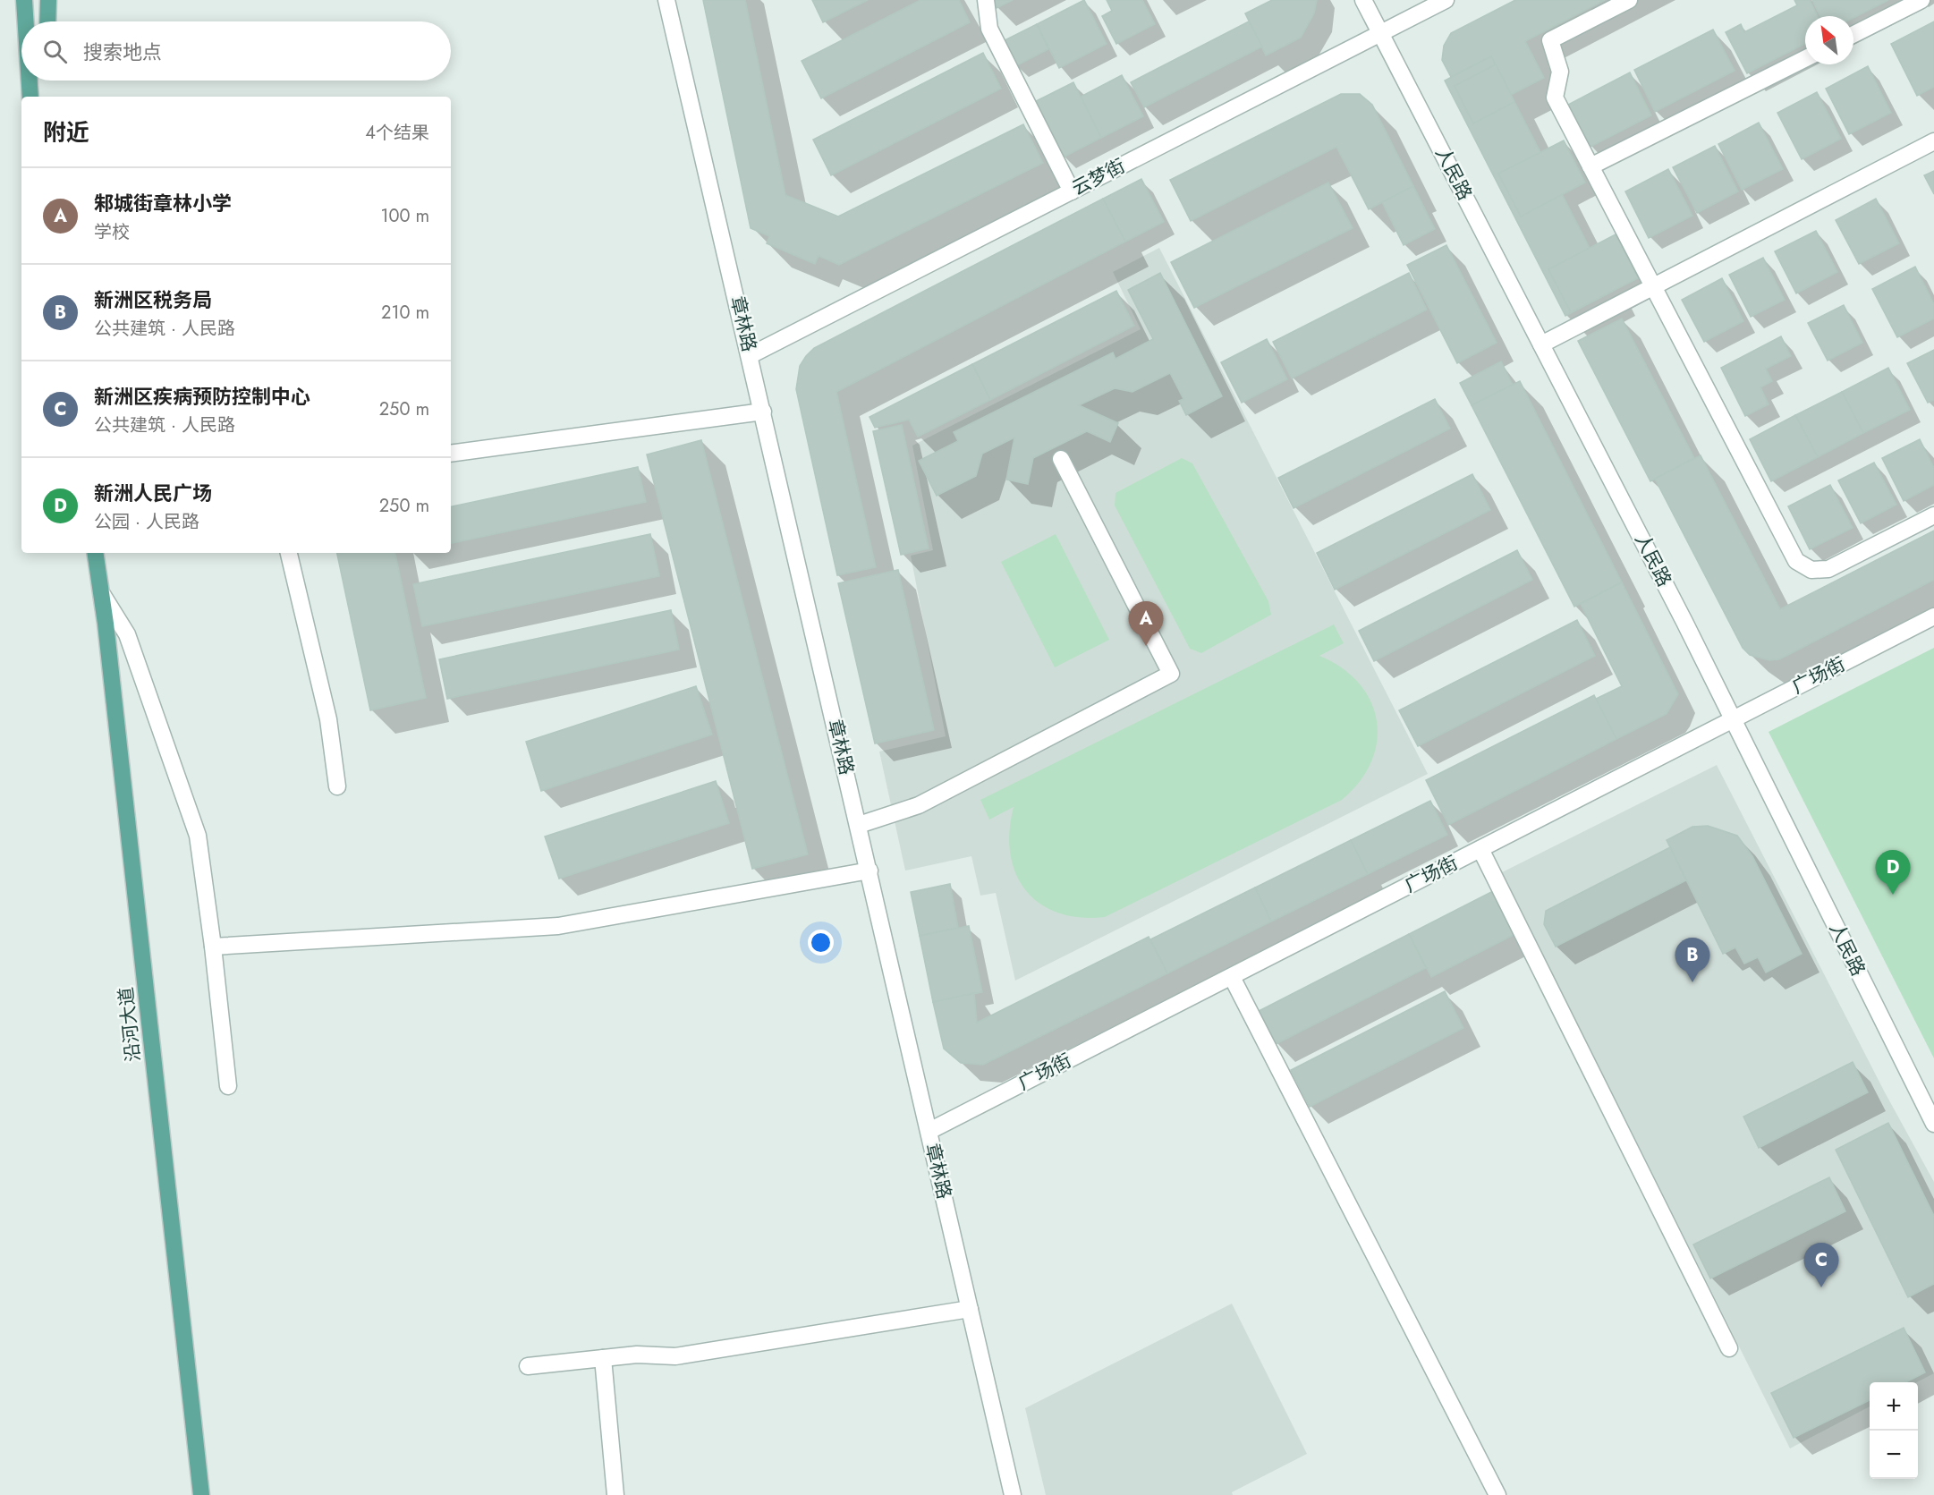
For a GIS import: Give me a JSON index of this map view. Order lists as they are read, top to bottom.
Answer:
{
  "streets": {
    "main road": ["沿河大道"],
    "street": [
      "人民路",
      "云梦街",
      "章林路",
      "广场街"
    ]
  },
  "crossings": [
    ["人民路", "云梦街"],
    ["人民路", "广场街"],
    ["云梦街", "章林路"],
    ["章林路", "广场街"]
  ],
  "north": "top left",
  "page": {
    "search": "搜索地点",
    "heading": ["附近", "4个结果"],
    "list": [
      {
        "mark": "A",
        "name": "邾城街章林小学",
        "note": "学校",
        "value": "100 m"
      },
      {
        "mark": "B",
        "name": "新洲区税务局",
        "note": "公共建筑 · 人民路",
        "value": "210 m"
      },
      {
        "mark": "C",
        "name": "新洲区疾病预防控制中心",
        "note": "公共建筑 · 人民路",
        "value": "250 m"
      },
      {
        "mark": "D",
        "name": "新洲人民广场",
        "note": "公园 · 人民路",
        "value": "250 m"
      }
    ],
    "pins": [
      "A",
      "D",
      "B",
      "C"
    ],
    "map_buttons": ["+", "−"]
  }
}
